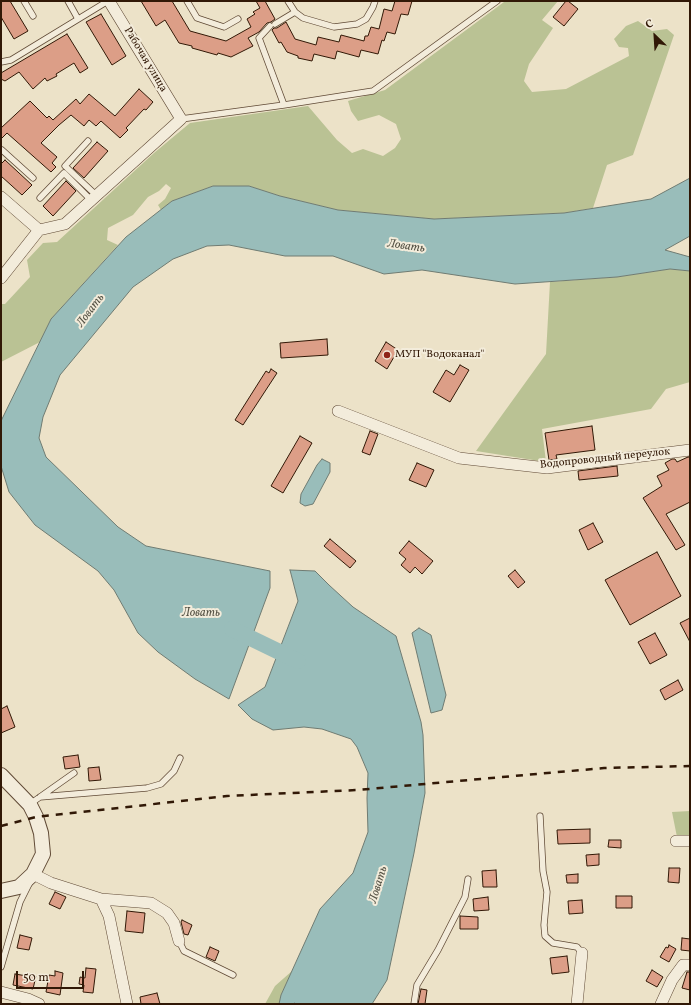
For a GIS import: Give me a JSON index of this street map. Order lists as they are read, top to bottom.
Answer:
{
  "streets": {
    "street": ["Рабочая улица", "Водопроводный переулок"]
  },
  "water": ["Ловать"],
  "places": ["МУП \"Водоканал\""],
  "scale_bar": "50 m",
  "north": "top left"
}
